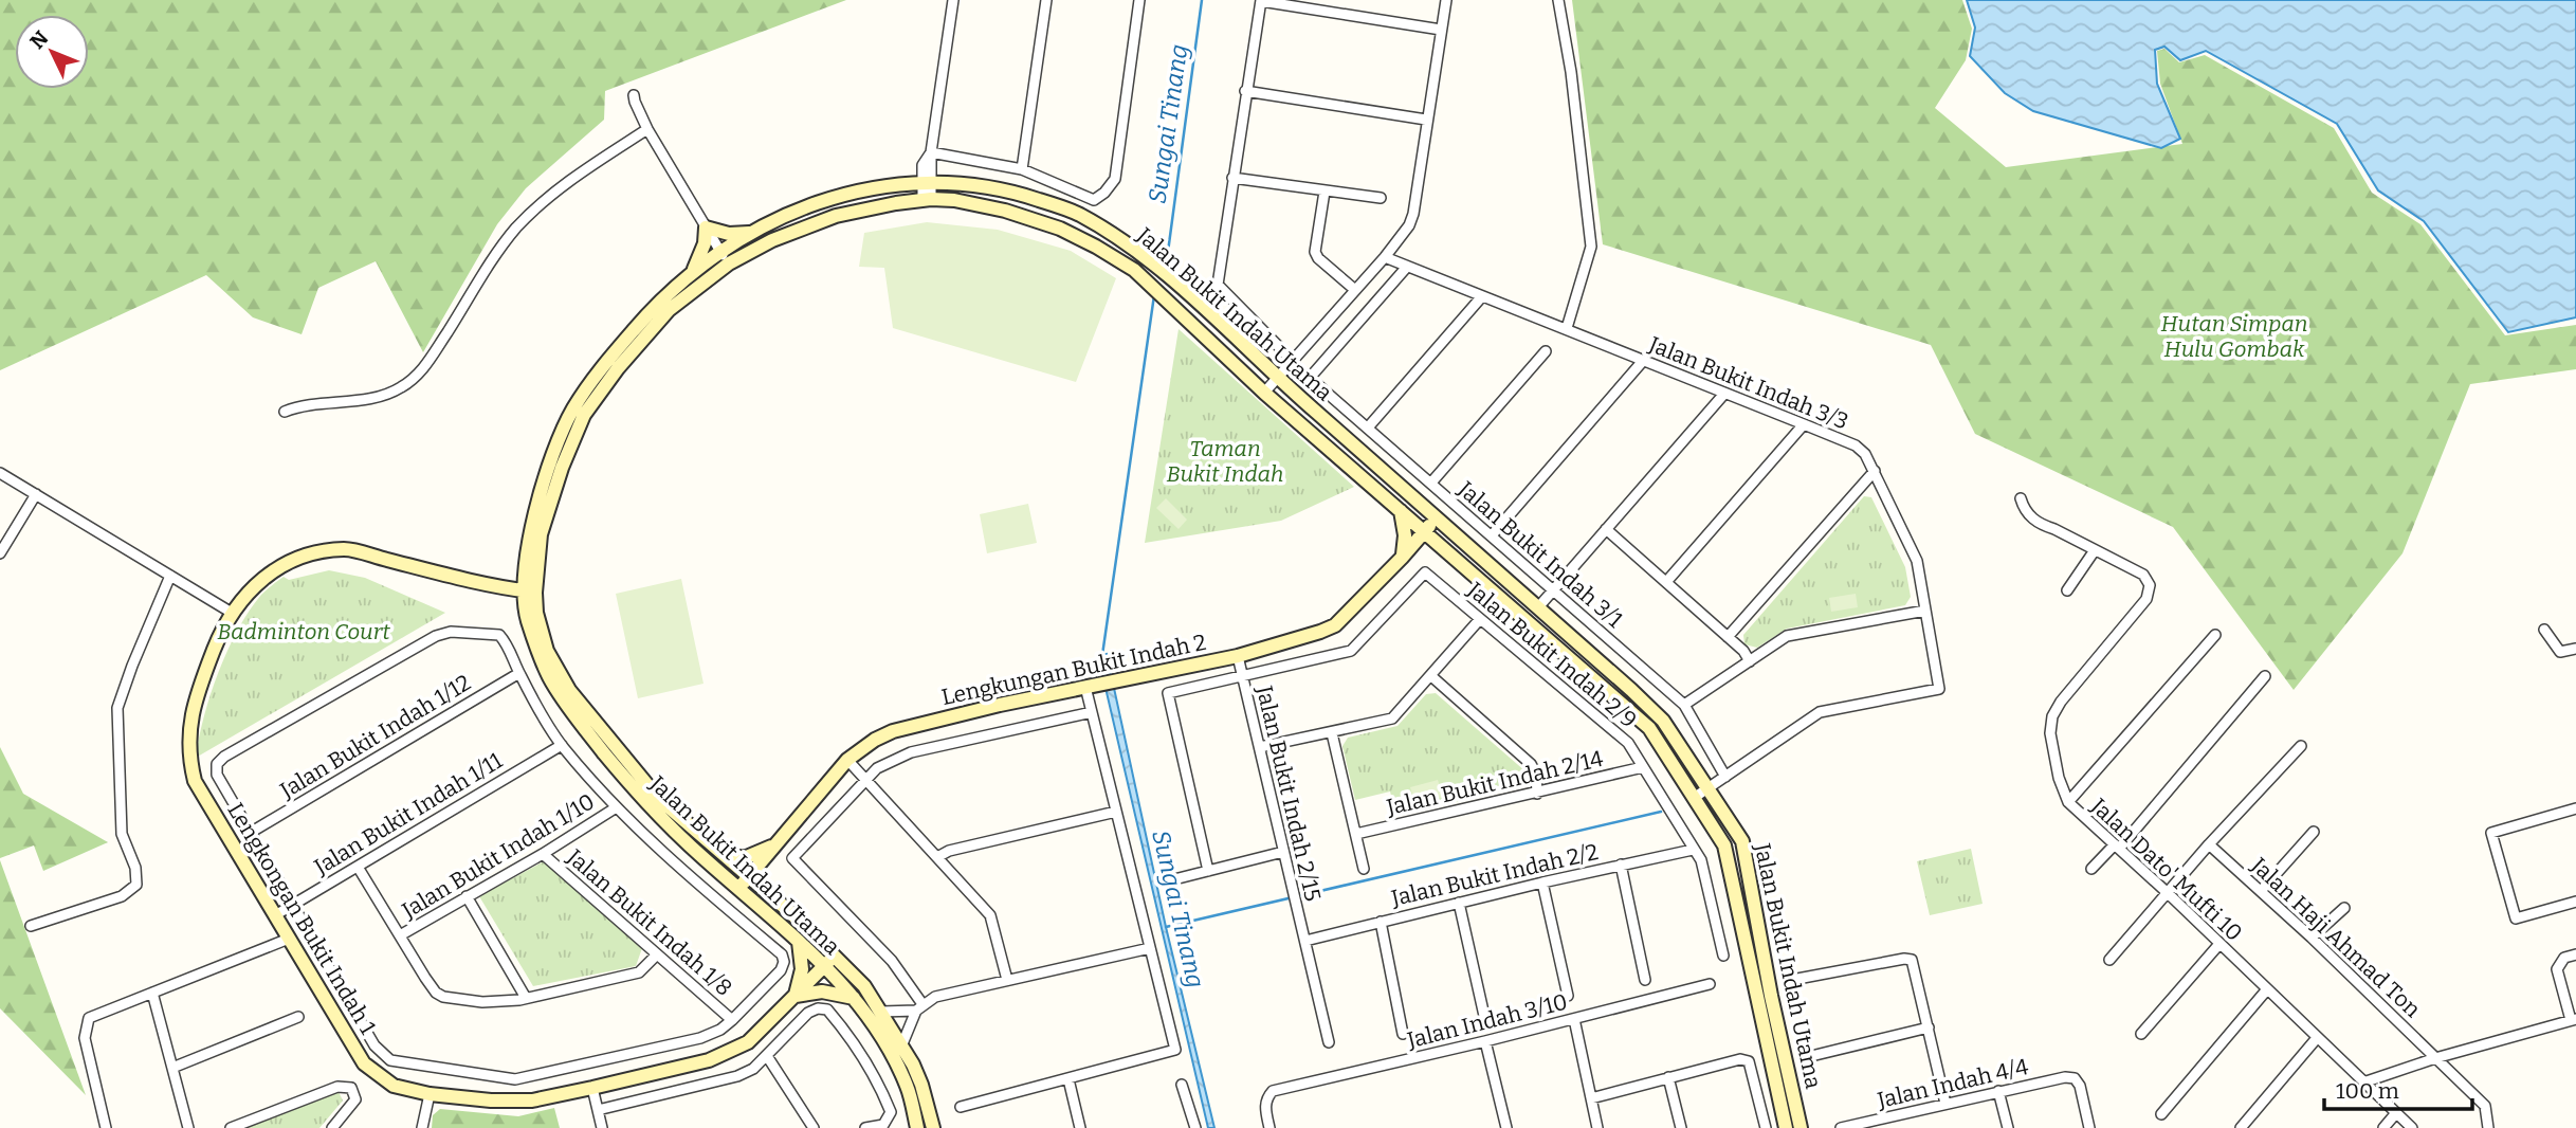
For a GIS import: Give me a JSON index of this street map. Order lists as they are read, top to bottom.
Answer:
{
  "streets": {
    "street": [
      "Jalan Bukit Indah Utama",
      "Jalan Bukit Indah 3/3",
      "Jalan Bukit Indah 3/1",
      "Jalan Bukit Indah 2/9",
      "Lengkungan Bukit Indah 2",
      "Jalan Bukit Indah 1/12",
      "Jalan Bukit Indah 2/14",
      "Jalan Bukit Indah 2/15",
      "Jalan Bukit Indah 1/11",
      "Jalan Bukit Indah 1/10",
      "Jalan Dato' Mufti 10",
      "Jalan Bukit Indah 2/2",
      "Lengkongan Bukit Indah 1",
      "Jalan Bukit Indah 1/8",
      "Jalan Haji Ahmad Ton",
      "Jalan Indah 3/10",
      "Jalan Indah 4/4"
    ]
  },
  "crossings": [
    ["Jalan Bukit Indah Utama", "Lengkungan Bukit Indah 2"],
    ["Jalan Bukit Indah Utama", "Lengkongan Bukit Indah 1"],
    ["Jalan Bukit Indah 3/3", "Jalan Bukit Indah 3/1"],
    ["Jalan Bukit Indah 2/9", "Jalan Bukit Indah 2/14"],
    ["Jalan Bukit Indah 2/9", "Jalan Bukit Indah 2/15"],
    ["Jalan Bukit Indah 2/9", "Jalan Bukit Indah 2/2"],
    ["Lengkungan Bukit Indah 2", "Jalan Bukit Indah 2/15"],
    ["Jalan Bukit Indah 2/15", "Jalan Bukit Indah 2/2"],
    ["Jalan Bukit Indah 1/11", "Lengkongan Bukit Indah 1"],
    ["Jalan Bukit Indah 1/10", "Jalan Bukit Indah 1/8"]
  ],
  "water": ["Sungai Tinang"],
  "parks": ["Hutan Simpan Hulu Gombak", "Taman Bukit Indah", "Badminton Court"],
  "scale_bar": "100 m",
  "north": "top left"
}
